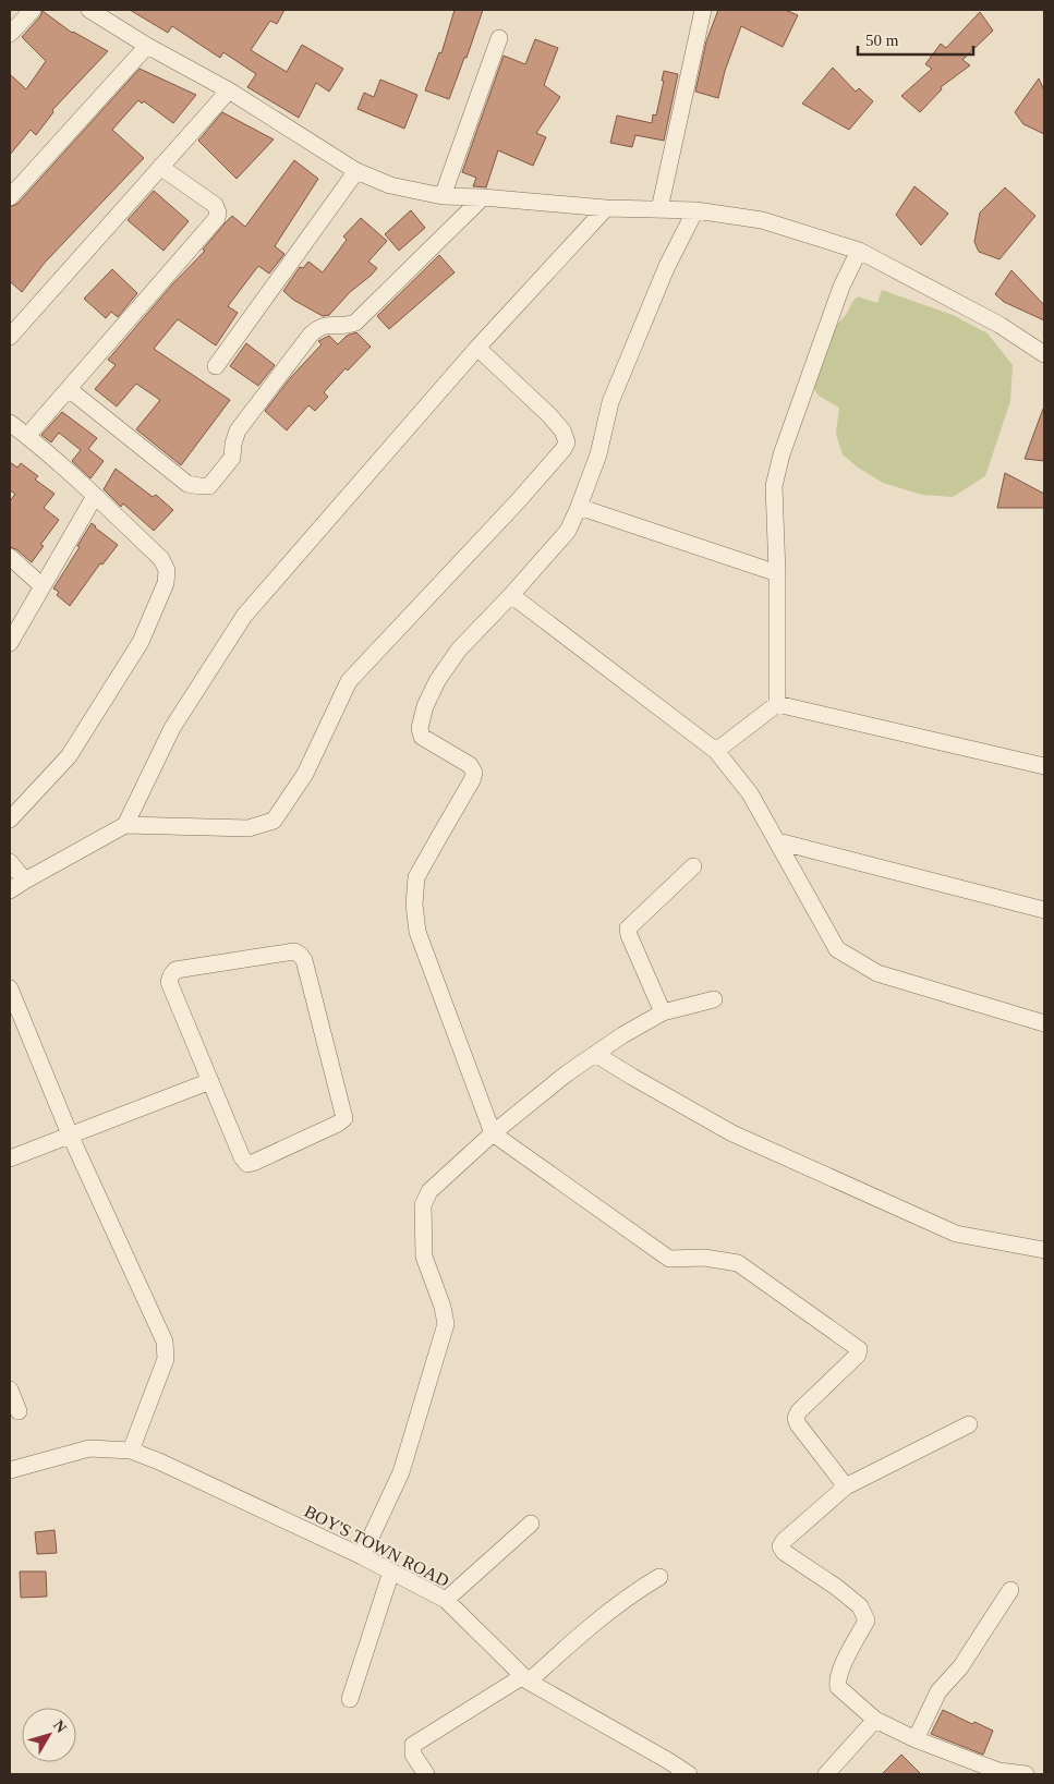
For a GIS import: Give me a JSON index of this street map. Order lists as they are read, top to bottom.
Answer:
{
  "streets": {
    "street": ["BOY'S TOWN ROAD"]
  },
  "scale_bar": "50 m",
  "north": "top right"
}
